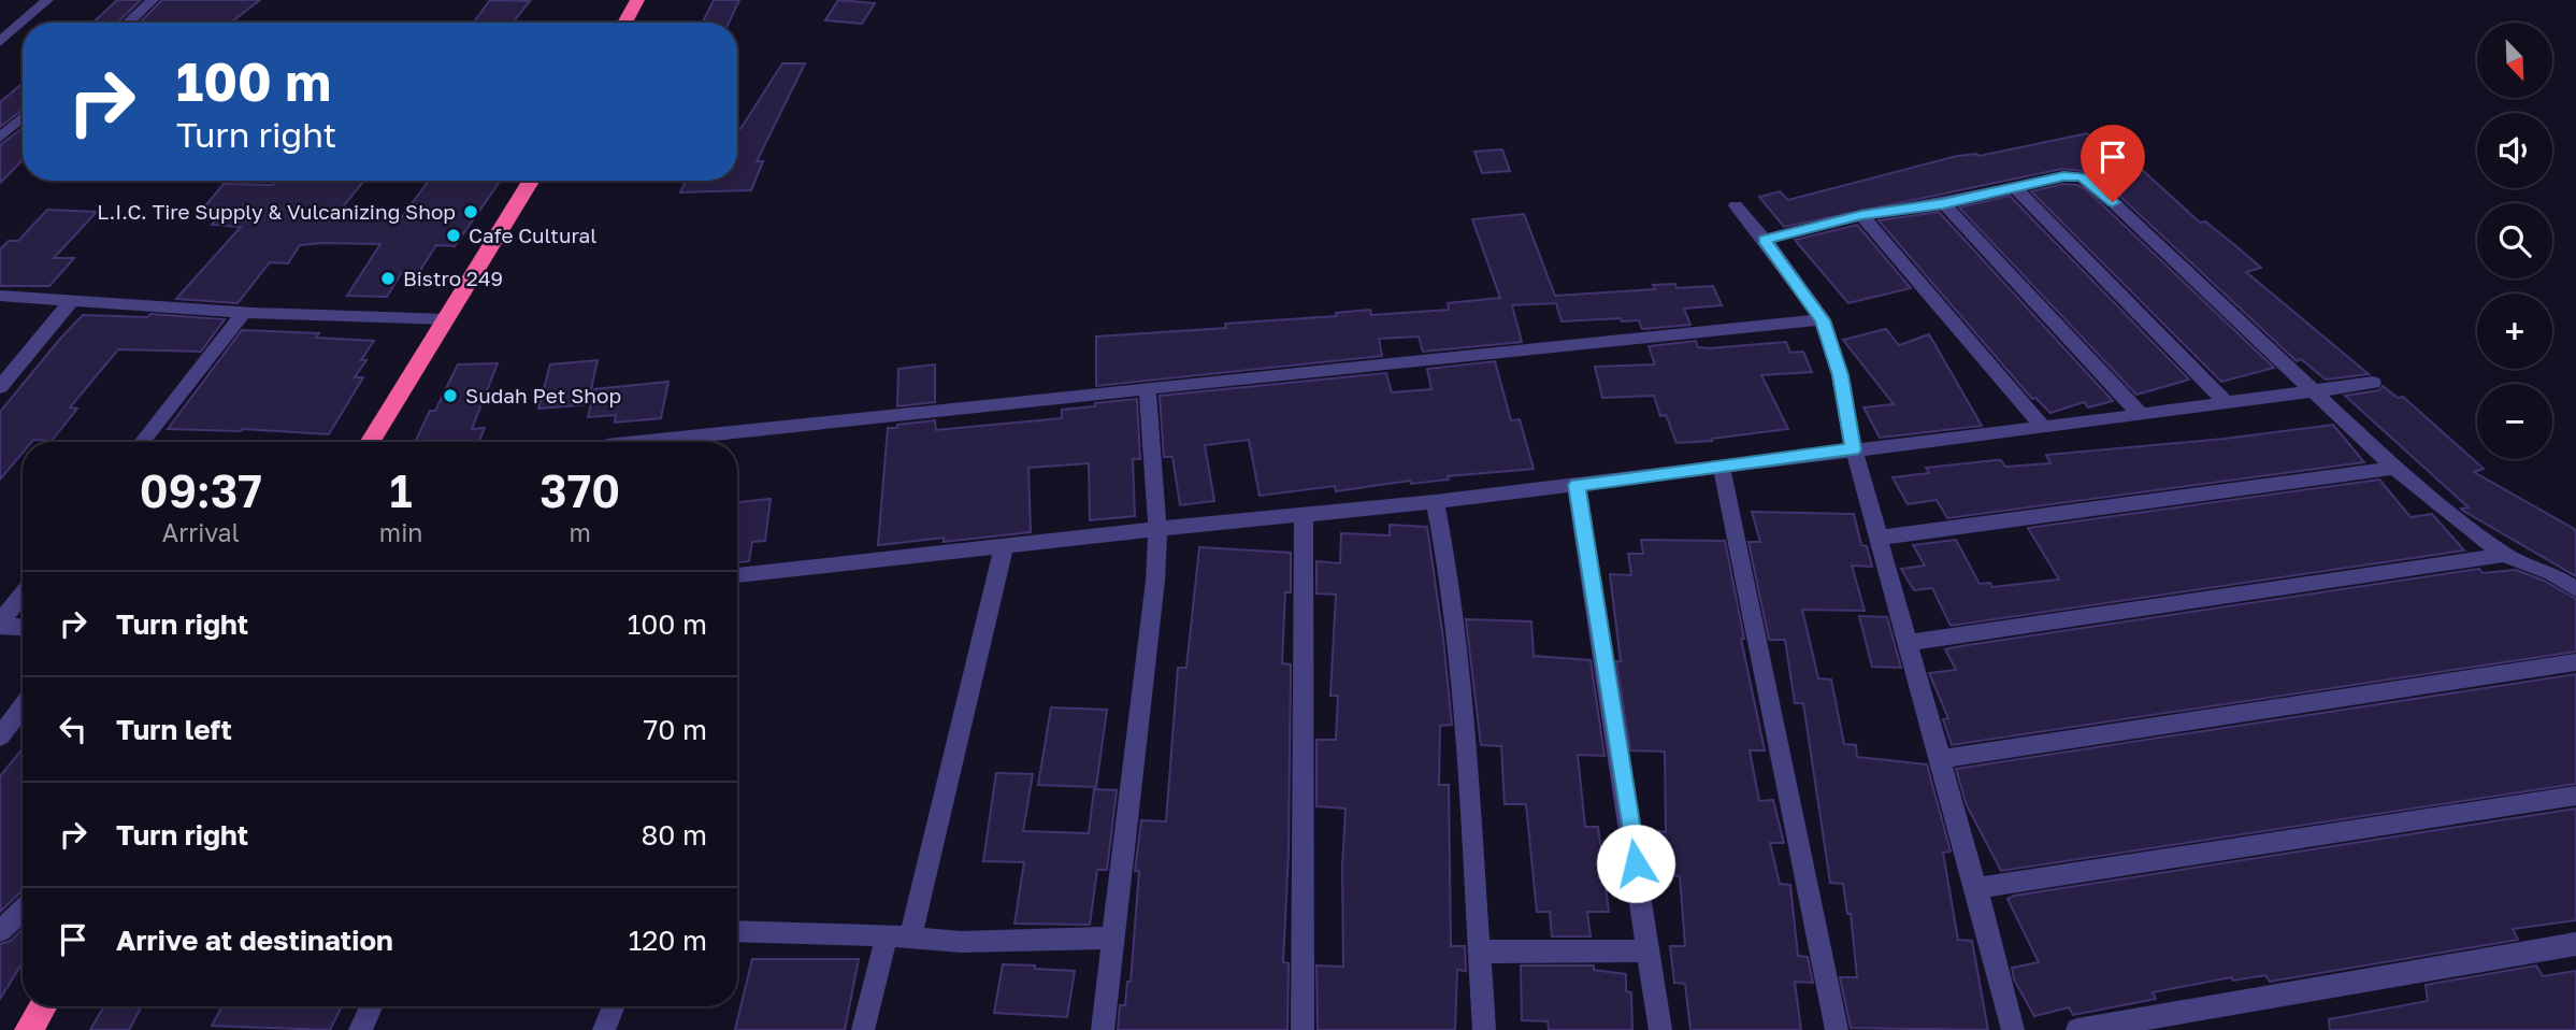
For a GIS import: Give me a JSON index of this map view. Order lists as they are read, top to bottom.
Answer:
{
  "places": [
    "L.I.C. Tire Supply & Vulcanizing Shop",
    "Cafe Cultural",
    "Bistro 249",
    "Sudah Pet Shop"
  ],
  "north": "bottom right",
  "page": {
    "map_buttons": ["+", "−"],
    "turn": ["100 m", "Turn right"],
    "eta": [
      "09:37",
      "Arrival",
      "1",
      "min",
      "370",
      "m"
    ],
    "list": [
      {
        "name": "Turn right",
        "value": "100 m"
      },
      {
        "name": "Turn left",
        "value": "70 m"
      },
      {
        "name": "Turn right",
        "value": "80 m"
      },
      {
        "name": "Arrive at destination",
        "value": "120 m"
      }
    ]
  }
}
